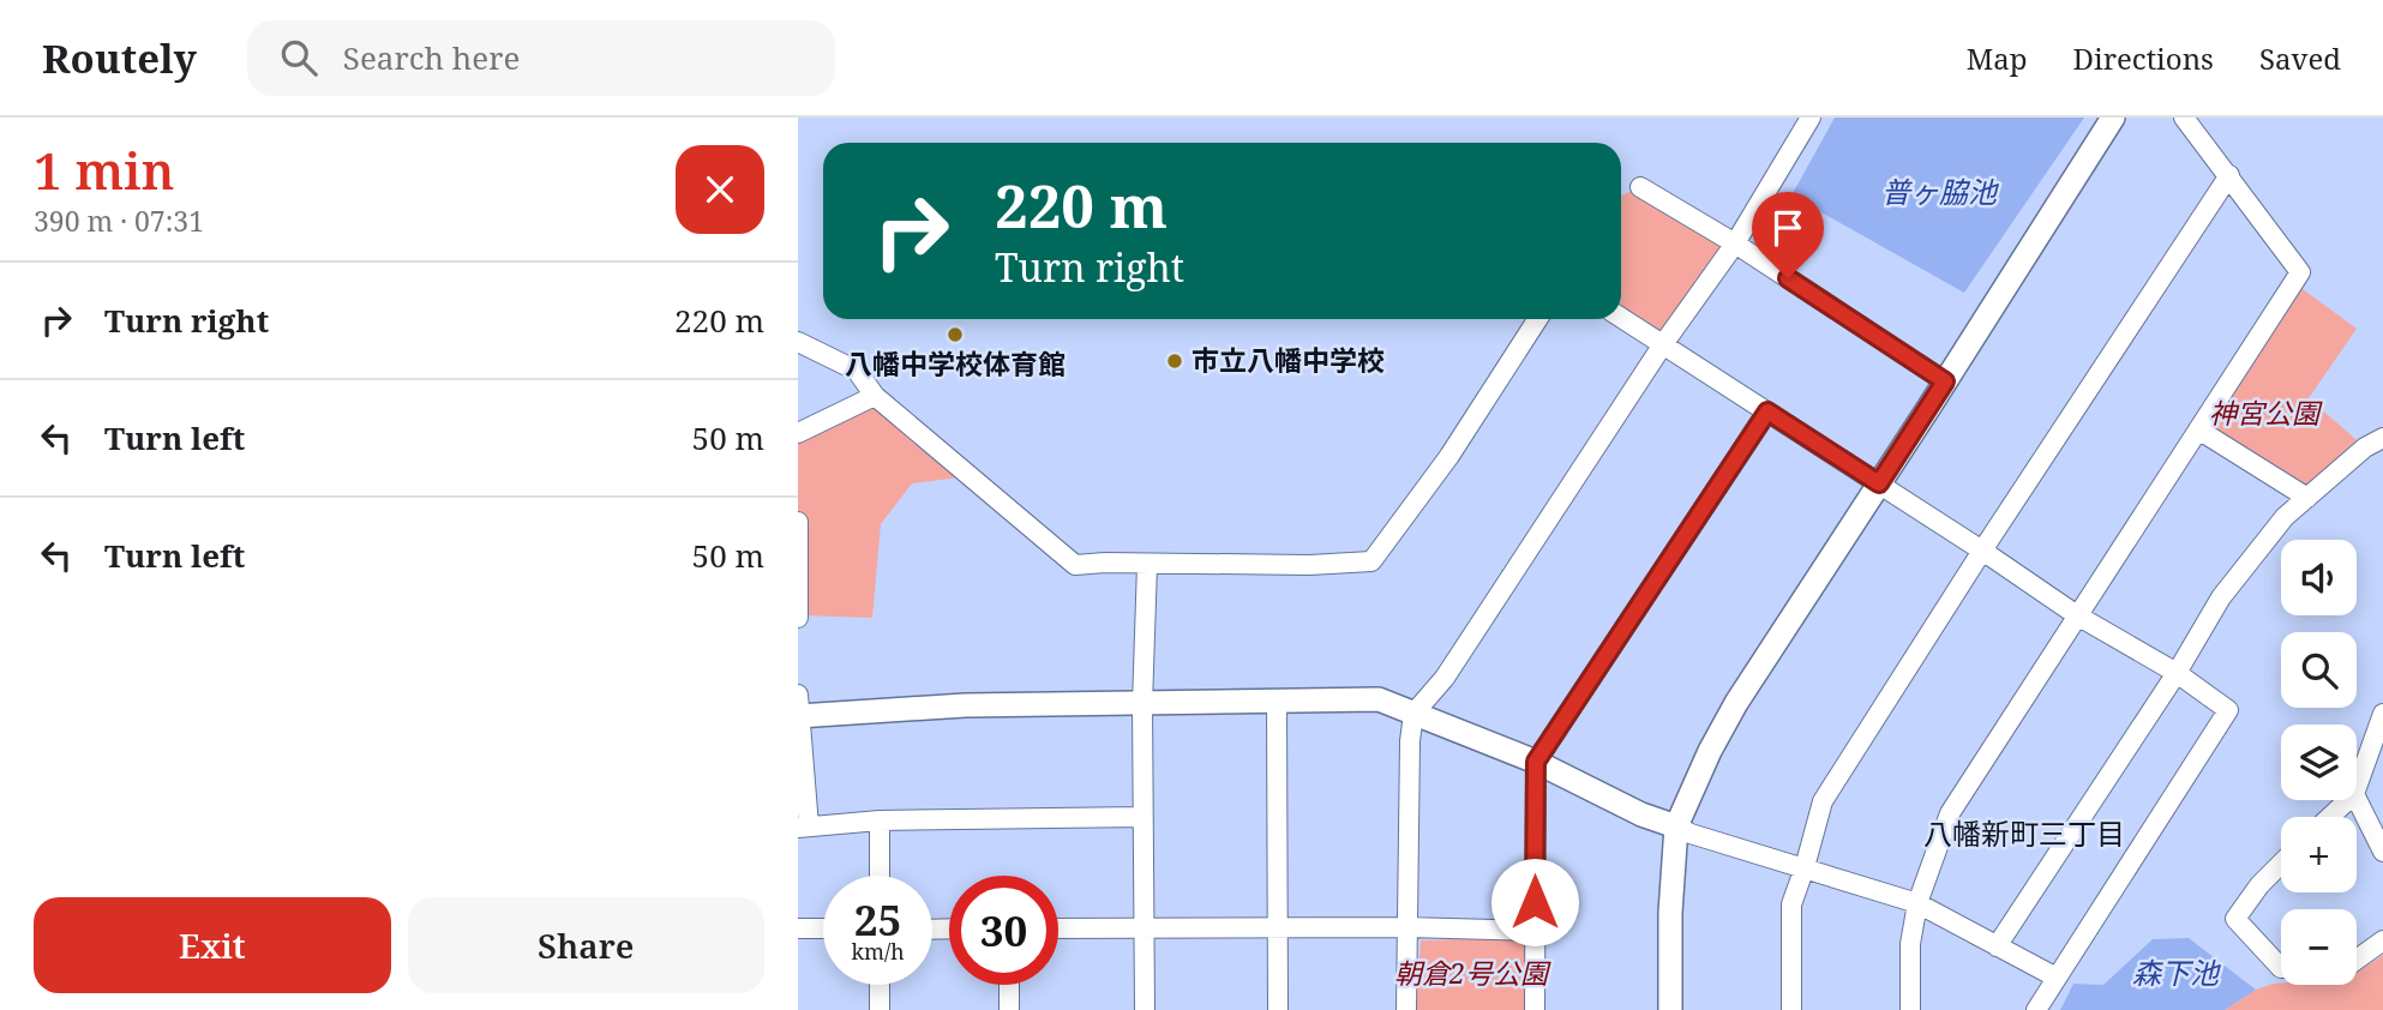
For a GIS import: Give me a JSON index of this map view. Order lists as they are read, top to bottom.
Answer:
{
  "districts": ["八幡新町三丁目"],
  "water": ["普ヶ脇池", "森下池"],
  "parks": ["神宮公園", "朝倉2号公園"],
  "places": ["八幡中学校体育館", "市立八幡中学校"],
  "page": {
    "header": "Routely",
    "search": "Search here",
    "nav": ["Map", "Directions", "Saved"],
    "heading": ["1 min", "390 m · 07:31"],
    "turn": ["220 m", "Turn right"],
    "list": [
      {
        "name": "Turn right",
        "value": "220 m"
      },
      {
        "name": "Turn left",
        "value": "50 m"
      },
      {
        "name": "Turn left",
        "value": "50 m"
      }
    ],
    "map_buttons": ["+", "−"],
    "speed": "25 km/h",
    "limit": "30",
    "buttons": ["Exit", "Share"]
  }
}
